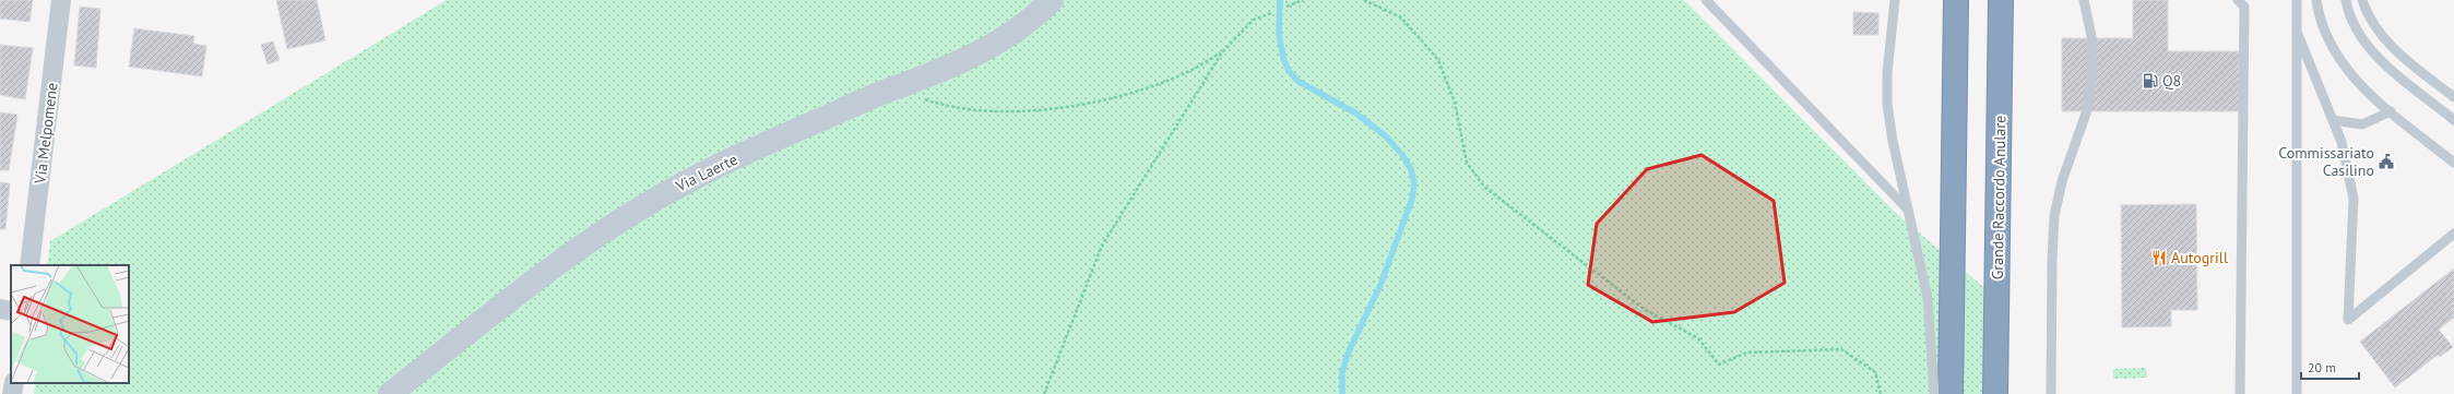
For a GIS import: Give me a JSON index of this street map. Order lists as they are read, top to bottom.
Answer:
{
  "streets": {
    "highway": ["Grande Raccordo Anulare"],
    "street": ["Via Melpomene", "Via Laerte"]
  },
  "places": {
    "fuel station": ["Q8"],
    "public building": ["Commissariato Casilino"],
    "restaurant": ["Autogrill"]
  },
  "scale_bar": "20 m"
}
